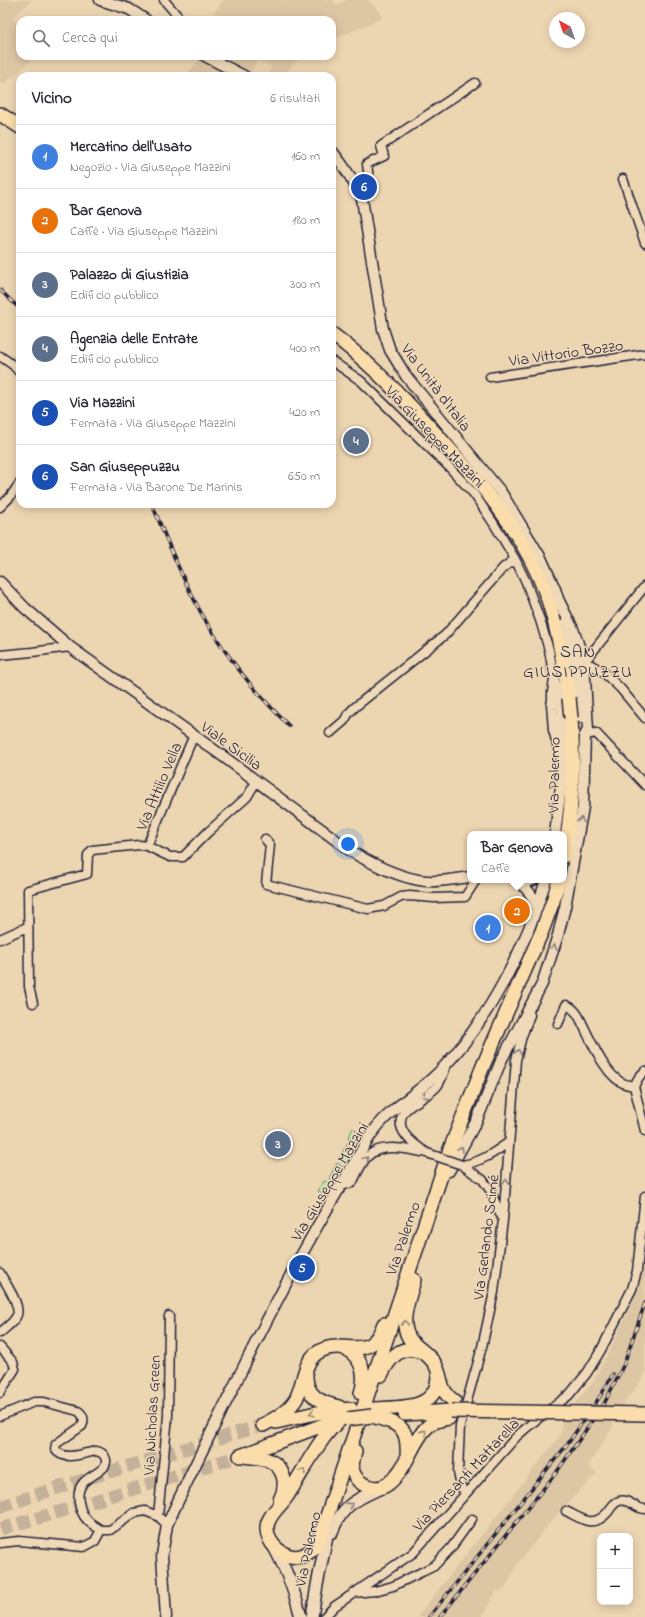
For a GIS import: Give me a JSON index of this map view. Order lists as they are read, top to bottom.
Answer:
{
  "streets": {
    "main road": ["Via Palermo"],
    "street": [
      "Via Vittorio Bozzo",
      "Via Unità d'Italia",
      "Via Giuseppe Mazzini",
      "Viale Sicilia",
      "Via Attilio Vella",
      "Via Gerlando Scimé",
      "Via Nicholas Green",
      "Via Piersanti Mattarella"
    ]
  },
  "crossings": [
    ["Via Unità d'Italia", "Via Giuseppe Mazzini"],
    ["Via Unità d'Italia", "Via Palermo"],
    ["Via Unità d'Italia", "Via Gerlando Scimé"],
    ["Via Giuseppe Mazzini", "Via Palermo"],
    ["Viale Sicilia", "Via Attilio Vella"],
    ["Via Gerlando Scimé", "Via Piersanti Mattarella"]
  ],
  "one_way": ["Via Unità d'Italia", "Via Gerlando Scimé"],
  "districts": ["SAN GIUSIPPUZZU"],
  "north": "top left",
  "page": {
    "search": "Cerca qui",
    "heading": ["Vicino", "6 risultati"],
    "list": [
      {
        "mark": "1",
        "name": "Mercatino dell'Usato",
        "note": "Negozio · Via Giuseppe Mazzini",
        "value": "160 m"
      },
      {
        "mark": "2",
        "name": "Bar Genova",
        "note": "Caffè · Via Giuseppe Mazzini",
        "value": "180 m"
      },
      {
        "mark": "3",
        "name": "Palazzo di Giustizia",
        "note": "Edificio pubblico",
        "value": "300 m"
      },
      {
        "mark": "4",
        "name": "Agenzia delle Entrate",
        "note": "Edificio pubblico",
        "value": "400 m"
      },
      {
        "mark": "5",
        "name": "Via Mazzini",
        "note": "Fermata · Via Giuseppe Mazzini",
        "value": "420 m"
      },
      {
        "mark": "6",
        "name": "San Giuseppuzzu",
        "note": "Fermata · Via Barone De Marinis",
        "value": "650 m"
      }
    ],
    "pins": [
      "6",
      "4",
      "2",
      "1",
      "3",
      "5"
    ],
    "popup": ["Bar Genova", "Caffè"],
    "map_buttons": ["+", "−"]
  }
}
